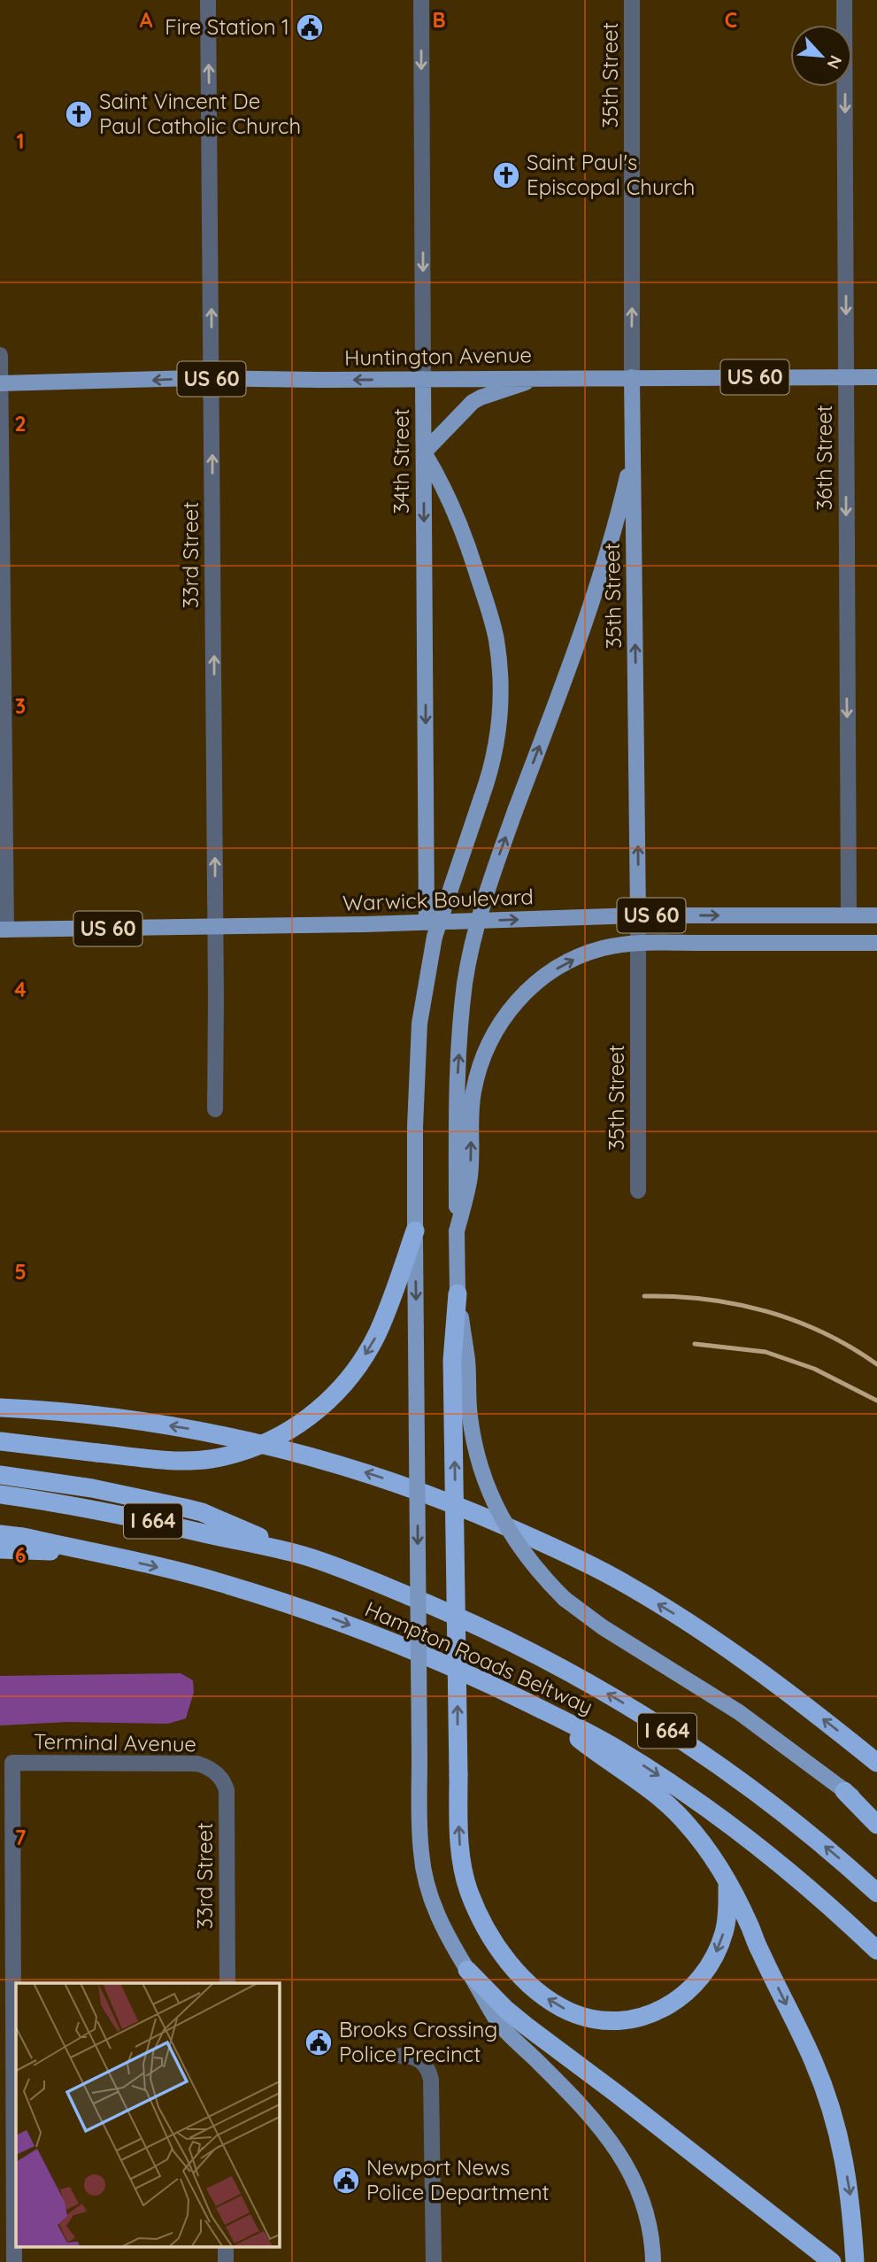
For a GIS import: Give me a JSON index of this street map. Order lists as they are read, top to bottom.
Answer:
{
  "streets": {
    "highway": ["I 664", "Hampton Roads Beltway"],
    "main road": [
      "35th Street",
      "Huntington Avenue",
      "US 60",
      "34th Street",
      "Warwick Boulevard"
    ],
    "street": ["36th Street", "33rd Street", "Terminal Avenue"]
  },
  "crossings": [
    ["35th Street", "Huntington Avenue"],
    ["35th Street", "Warwick Boulevard"],
    ["Huntington Avenue", "36th Street"],
    ["Huntington Avenue", "34th Street"],
    ["Huntington Avenue", "33rd Street"],
    ["36th Street", "Warwick Boulevard"],
    ["34th Street", "Warwick Boulevard"],
    ["33rd Street", "Warwick Boulevard"],
    ["33rd Street", "Terminal Avenue"]
  ],
  "one_way": [
    "35th Street",
    "Huntington Avenue",
    "36th Street",
    "34th Street",
    "33rd Street",
    "Warwick Boulevard"
  ],
  "places": {
    "public building": ["Fire Station 1", "Brooks Crossing Police Precinct", "Newport News Police Department"],
    "church": ["Saint Vincent De Paul Catholic Church", "Saint Paul's Episcopal Church"]
  },
  "north": "bottom right",
  "grid": {
    "columns": ["A", "B", "C"],
    "rows": [
      "1",
      "2",
      "3",
      "4",
      "5",
      "6",
      "7"
    ]
  }
}
